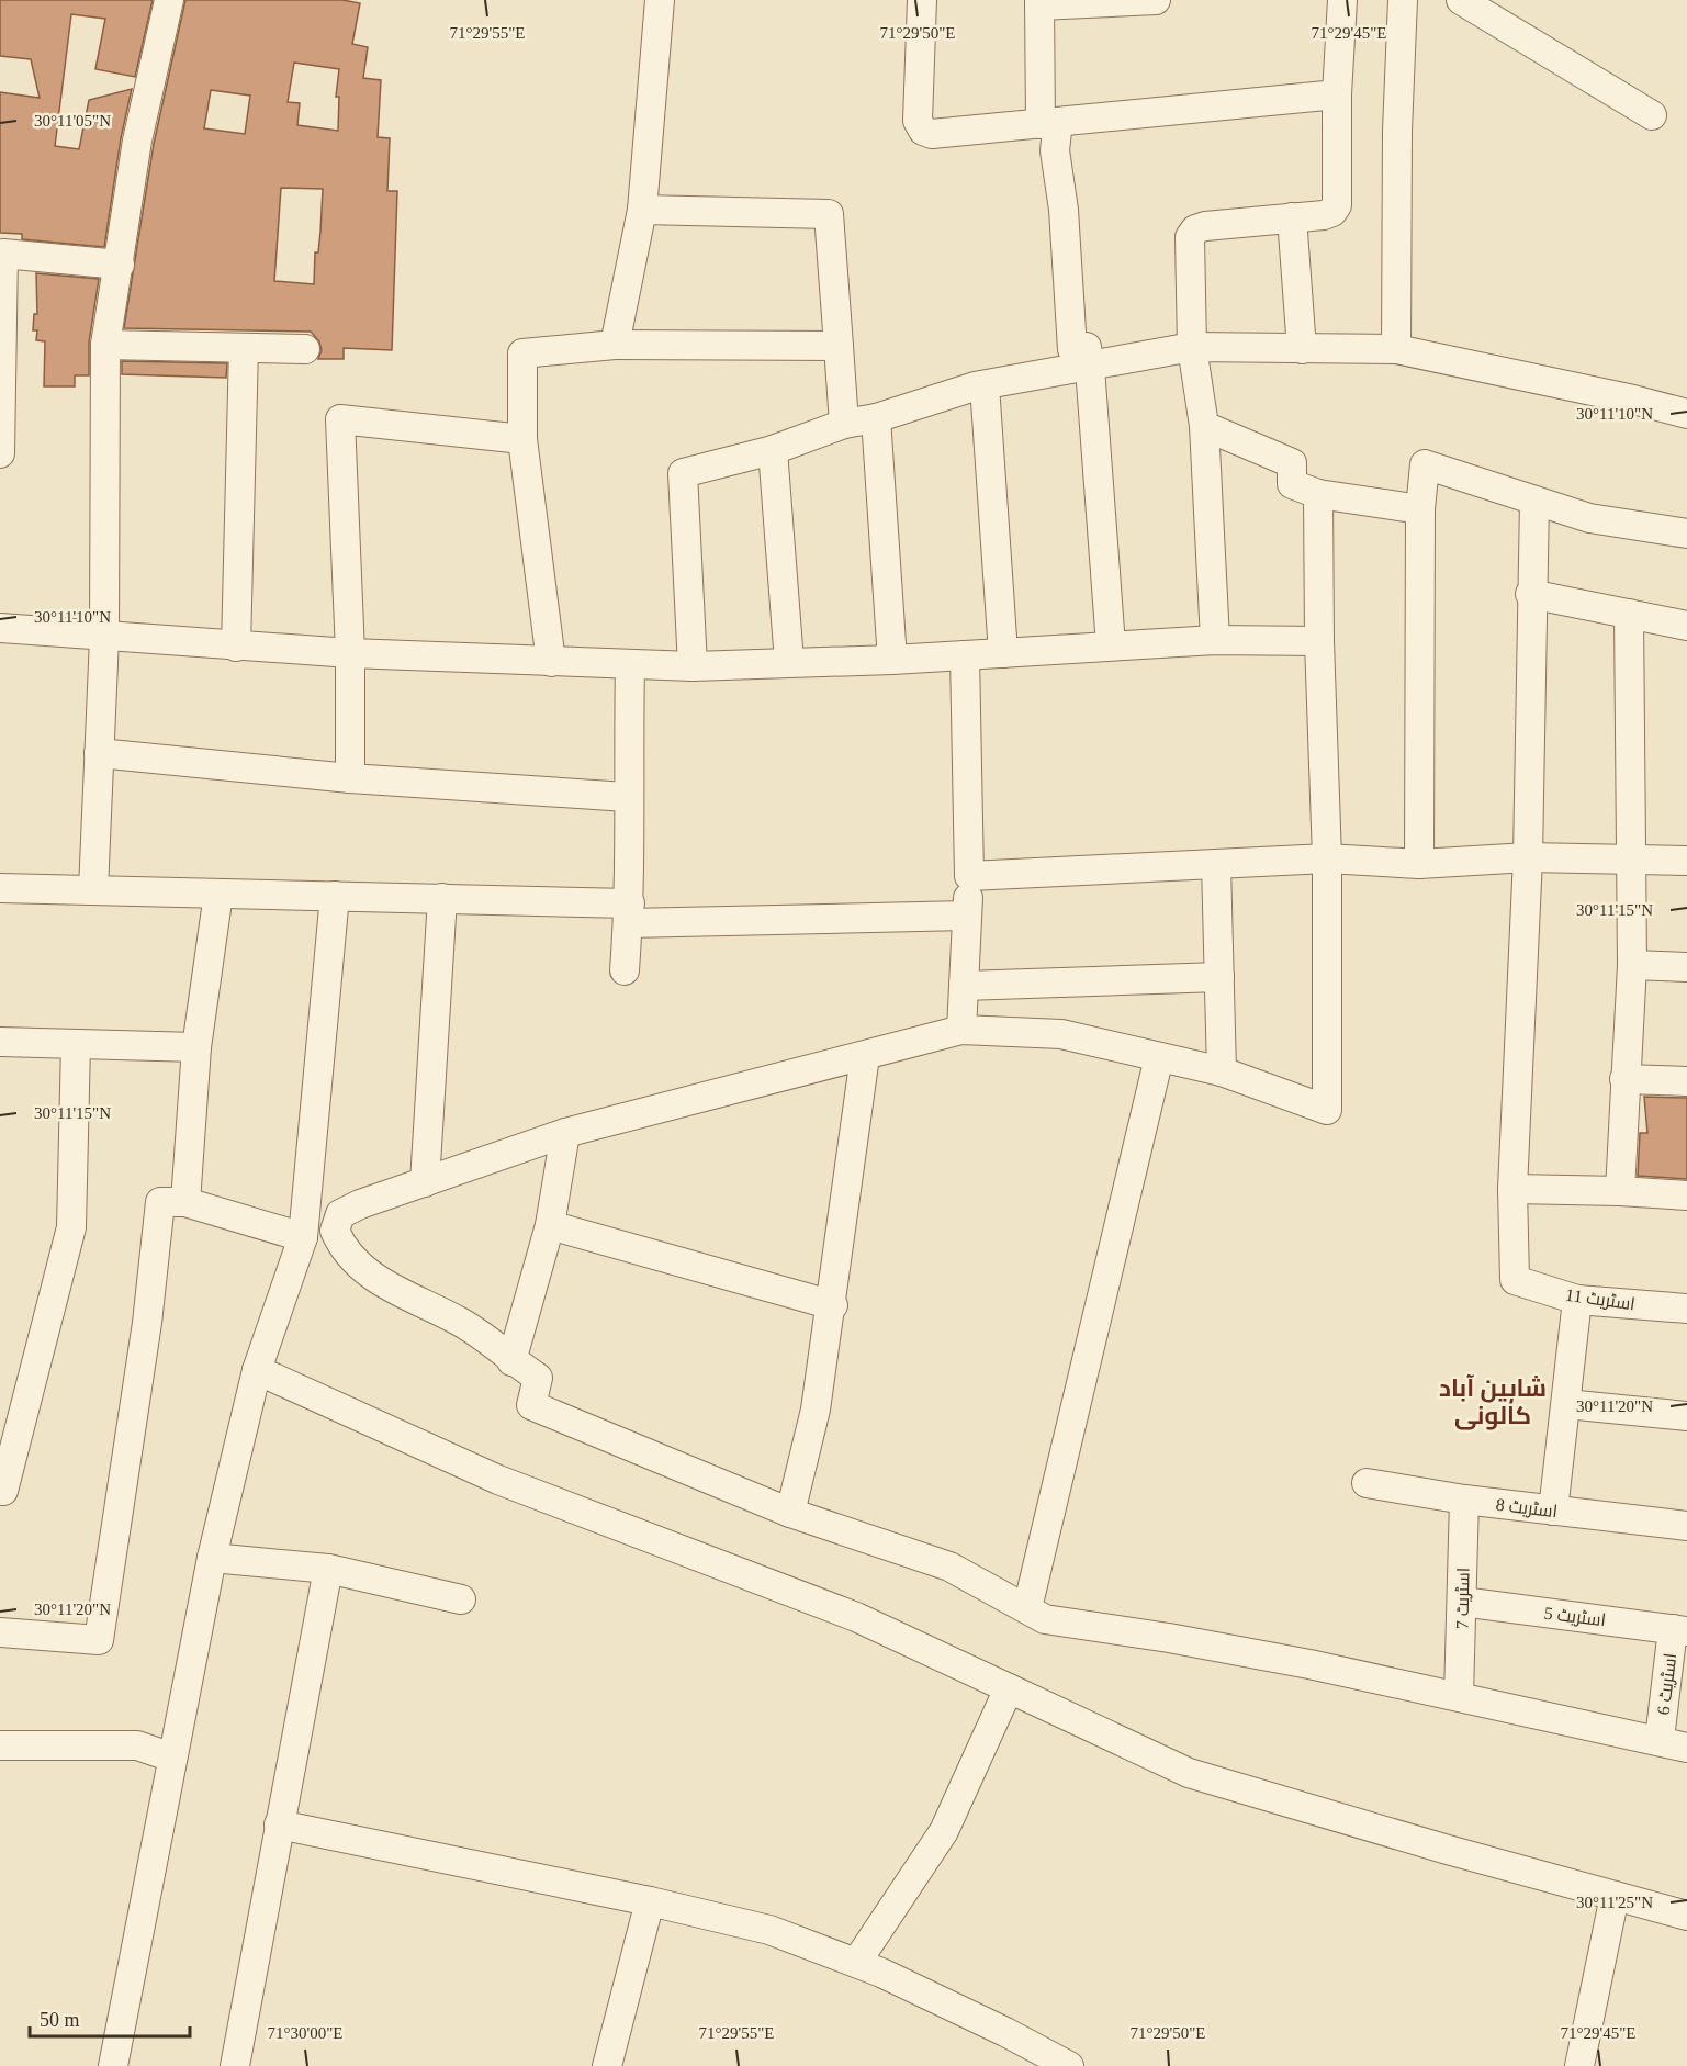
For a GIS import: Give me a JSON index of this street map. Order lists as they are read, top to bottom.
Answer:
{
  "streets": {
    "street": [
      "اسٹریٹ 11",
      "اسٹریٹ 8",
      "اسٹریٹ 7",
      "اسٹریٹ 5",
      "اسٹریٹ 6"
    ]
  },
  "crossings": [
    ["اسٹریٹ 8", "اسٹریٹ 7"],
    ["اسٹریٹ 7", "اسٹریٹ 5"],
    ["اسٹریٹ 5", "اسٹریٹ 6"]
  ],
  "districts": ["شاہین آباد کالونی"],
  "scale_bar": "50 m",
  "coordinates": [
    "71°29'55\"E",
    "71°29'50\"E",
    "71°29'45\"E",
    "30°11'05\"N",
    "30°11'10\"N",
    "30°11'15\"N",
    "30°11'20\"N",
    "30°11'25\"N",
    "71°30'00\"E"
  ]
}
